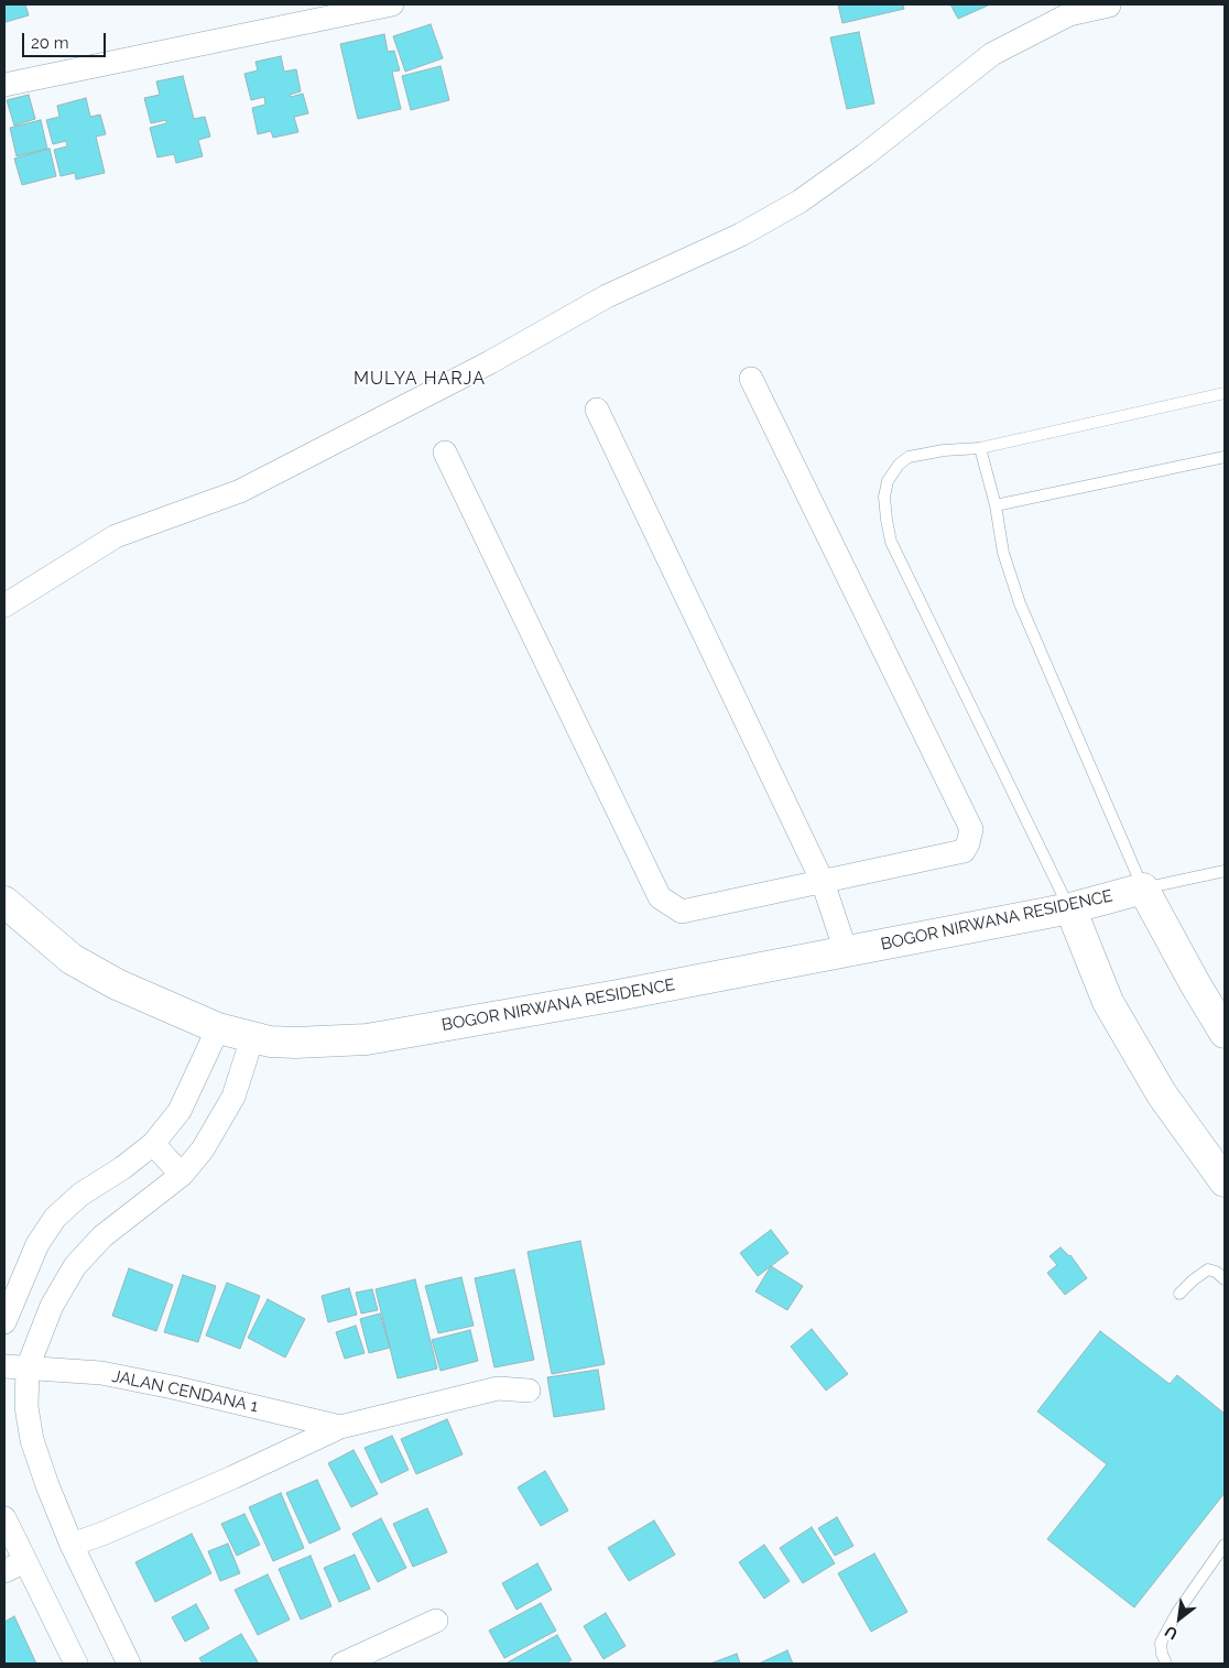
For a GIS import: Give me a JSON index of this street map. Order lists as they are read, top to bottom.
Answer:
{
  "streets": {
    "street": ["BOGOR NIRWANA RESIDENCE", "JALAN CENDANA 1"]
  },
  "districts": ["MULYA HARJA"],
  "scale_bar": "20 m",
  "north": "bottom left"
}
